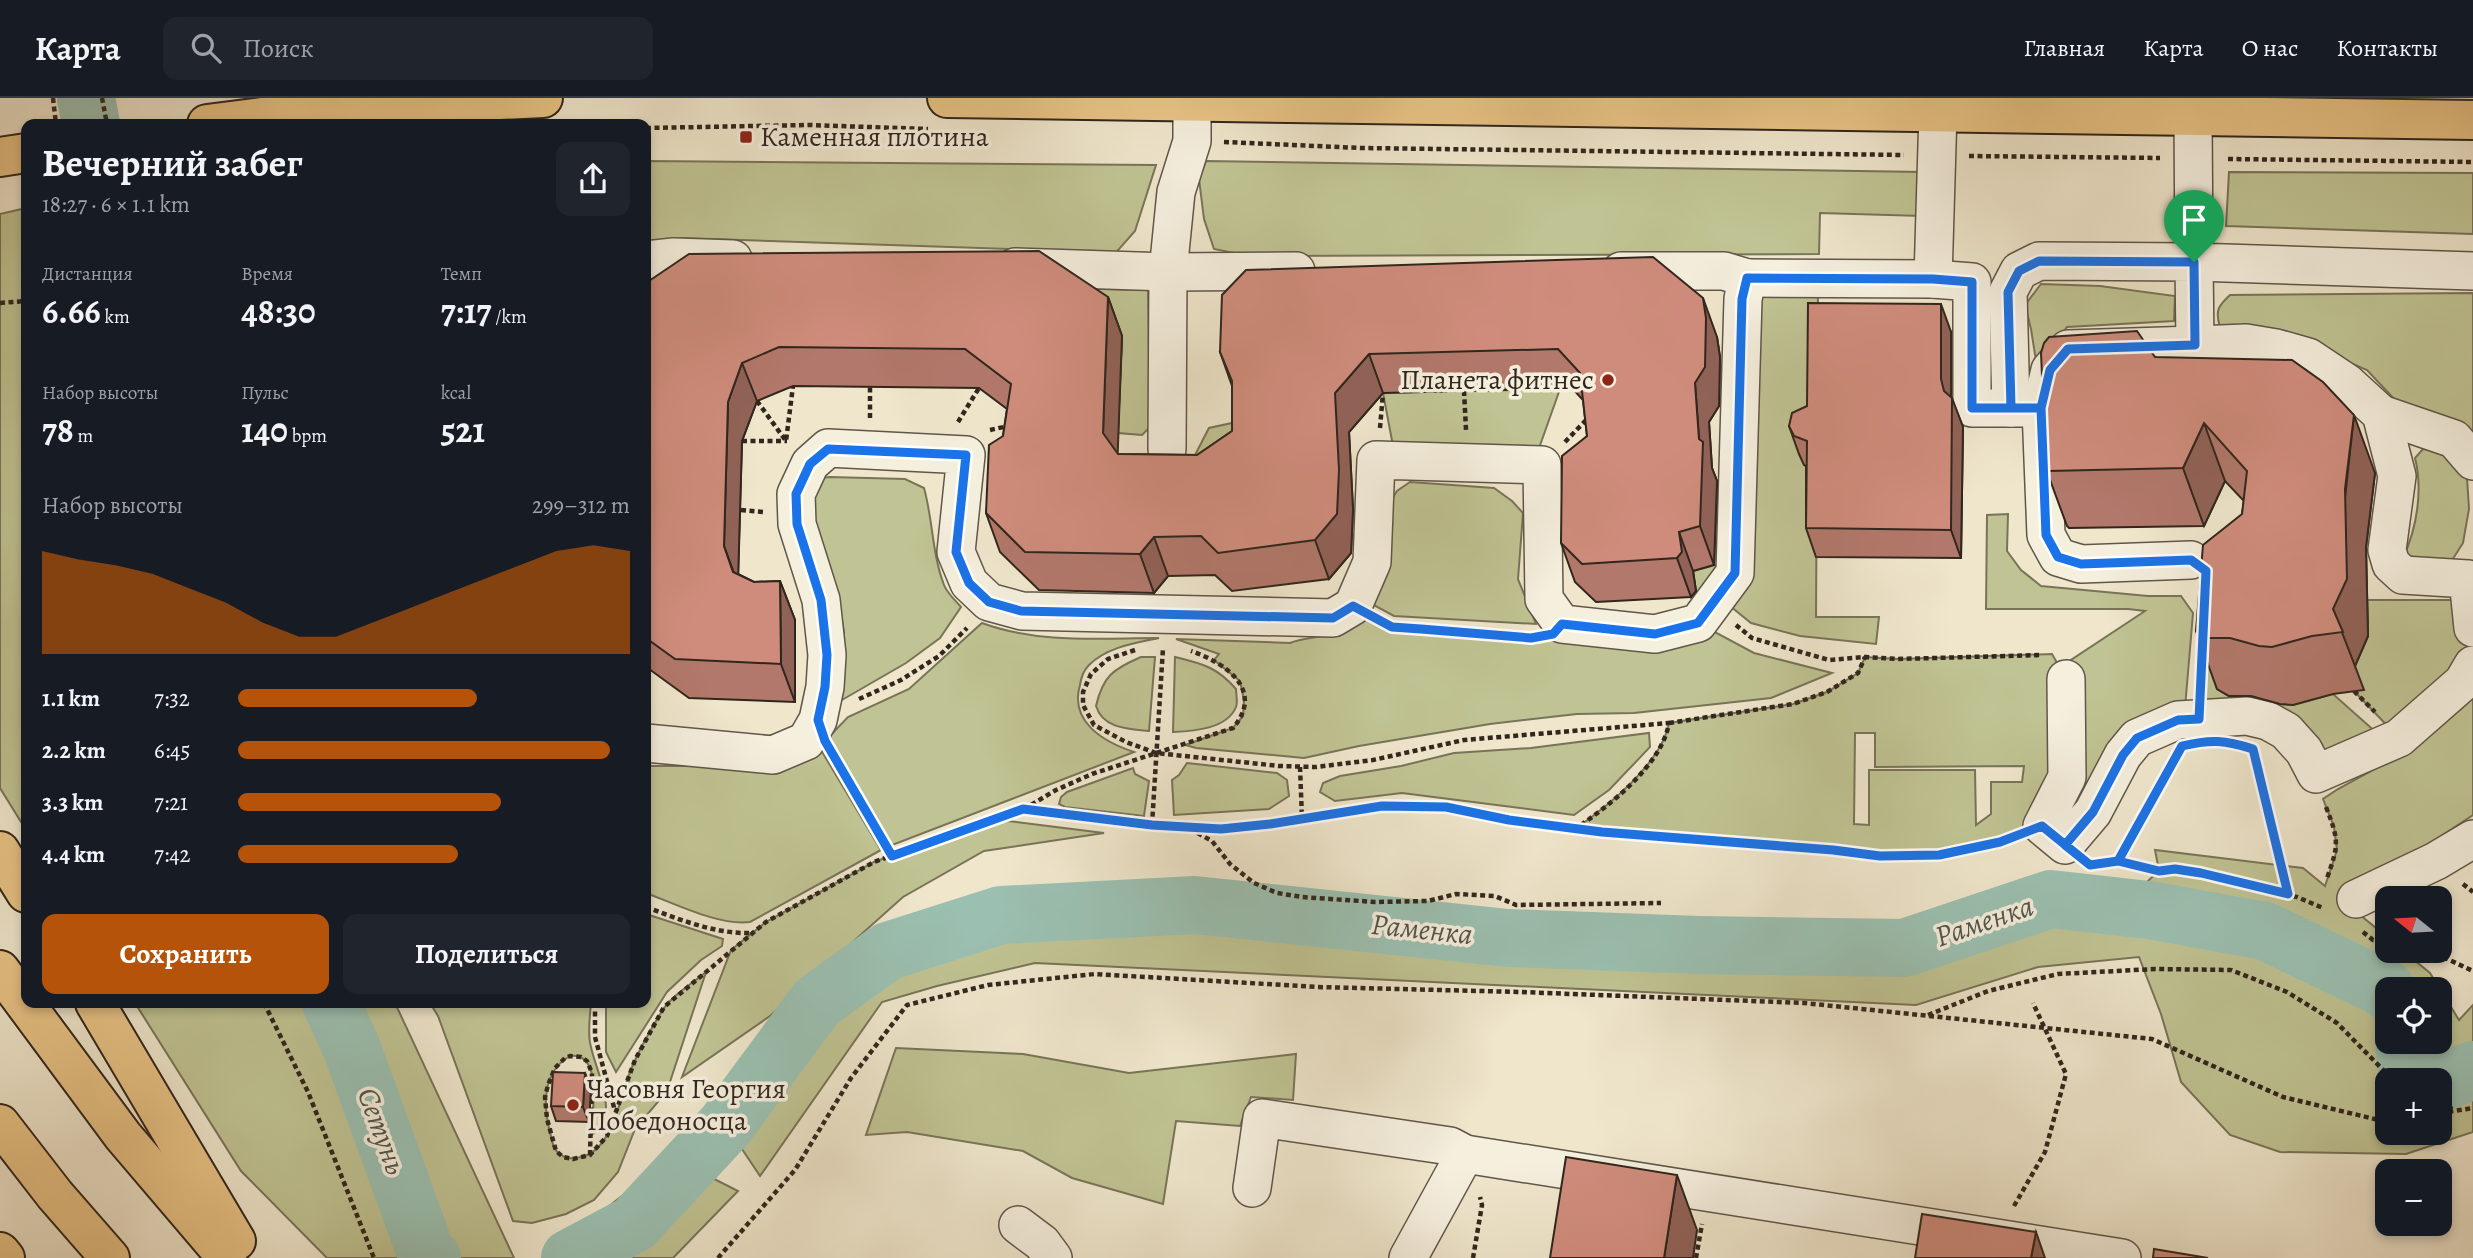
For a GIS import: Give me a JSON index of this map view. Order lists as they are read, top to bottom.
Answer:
{
  "water": ["Раменка", "Сетунь"],
  "places": {
    "transit": ["Каменная плотина"],
    "other": ["Планета фитнес", "Часовня Георгия Победоносца"]
  },
  "north": "left",
  "page": {
    "header": "Карта",
    "search": "Поиск",
    "nav": [
      "Главная",
      "Карта",
      "О нас",
      "Контакты"
    ],
    "heading": ["Вечерний забег", "18:27 · 6 × 1.1 km"],
    "stats": [
      ["Дистанция", "6.66 km"],
      ["Время", "48:30"],
      ["Темп", "7:17 /km"],
      ["Набор высоты", "78 m"],
      ["Пульс", "140 bpm"],
      ["kcal", "521"]
    ],
    "chart": ["Набор высоты", "299–312 m"],
    "list": [
      {
        "name": "1.1 km",
        "note": "7:32"
      },
      {
        "name": "2.2 km",
        "note": "6:45"
      },
      {
        "name": "3.3 km",
        "note": "7:21"
      },
      {
        "name": "4.4 km",
        "note": "7:42"
      }
    ],
    "map_buttons": ["+", "−"],
    "buttons": ["Сохранить", "Поделиться"]
  }
}
